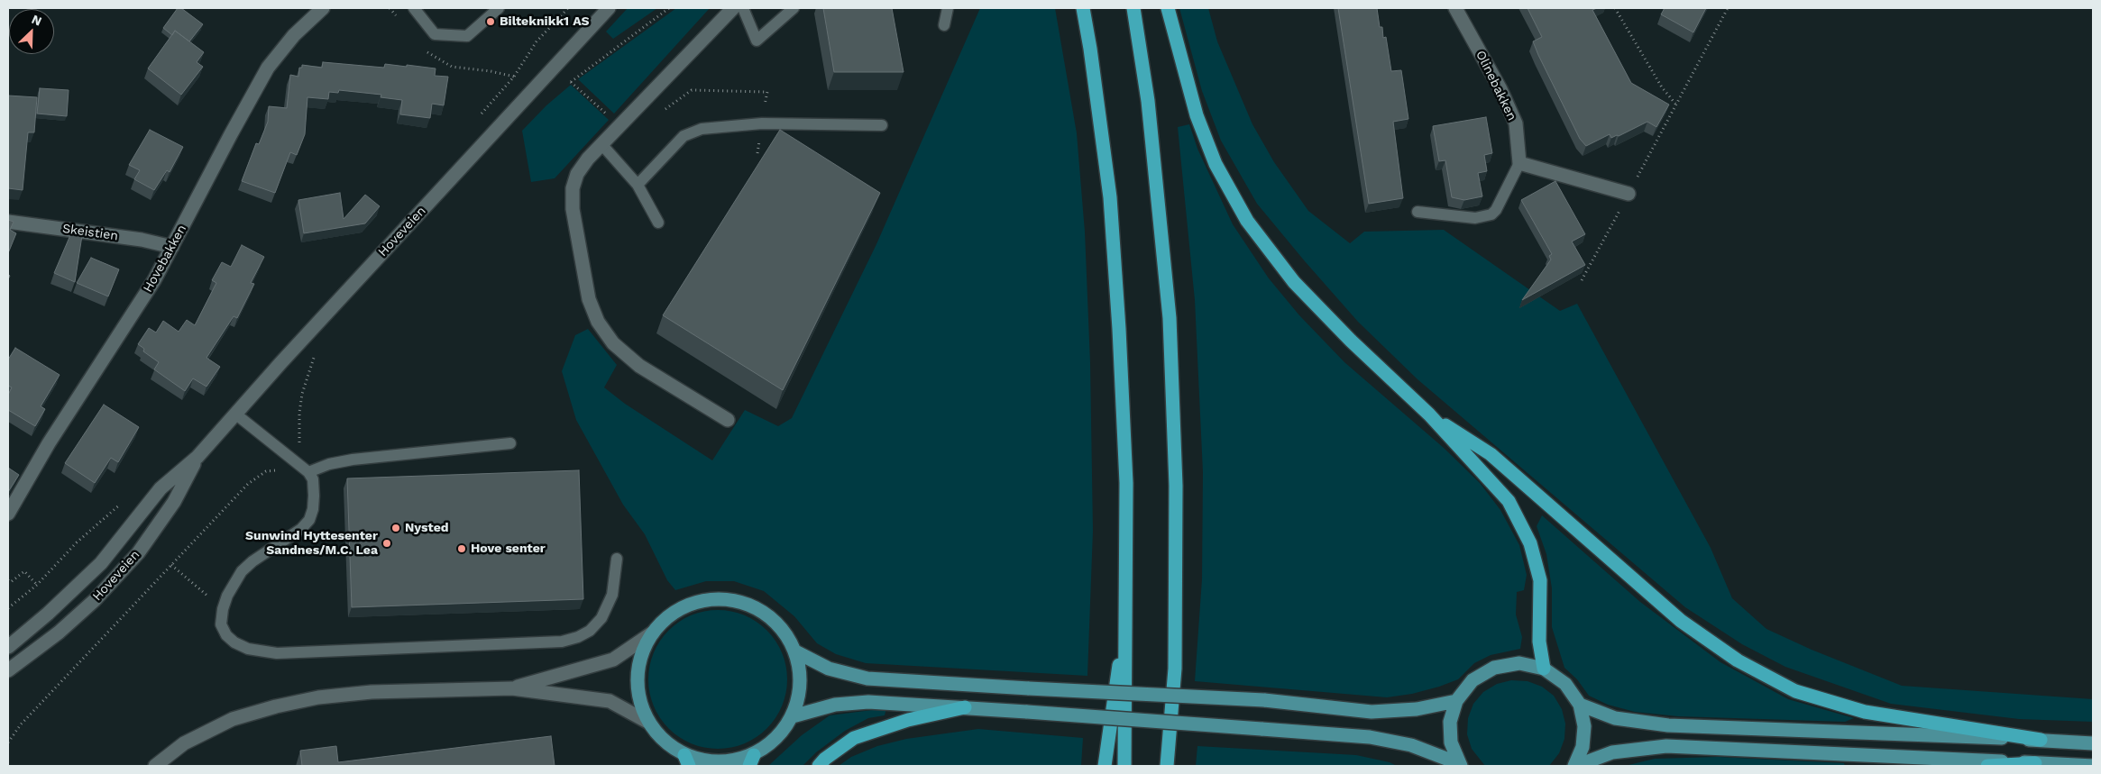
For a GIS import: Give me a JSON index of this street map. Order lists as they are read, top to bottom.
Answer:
{
  "streets": {
    "main road": [
      "Olinebakken",
      "Hoveveien",
      "Skeistien",
      "Hovebakken"
    ]
  },
  "crossings": [
    ["Skeistien", "Hovebakken"]
  ],
  "places": [
    "Bilteknikk1 AS",
    "Nysted",
    "Sunwind Hyttesenter Sandnes/M.C. Lea",
    "Hove senter"
  ],
  "north": "top right"
}
